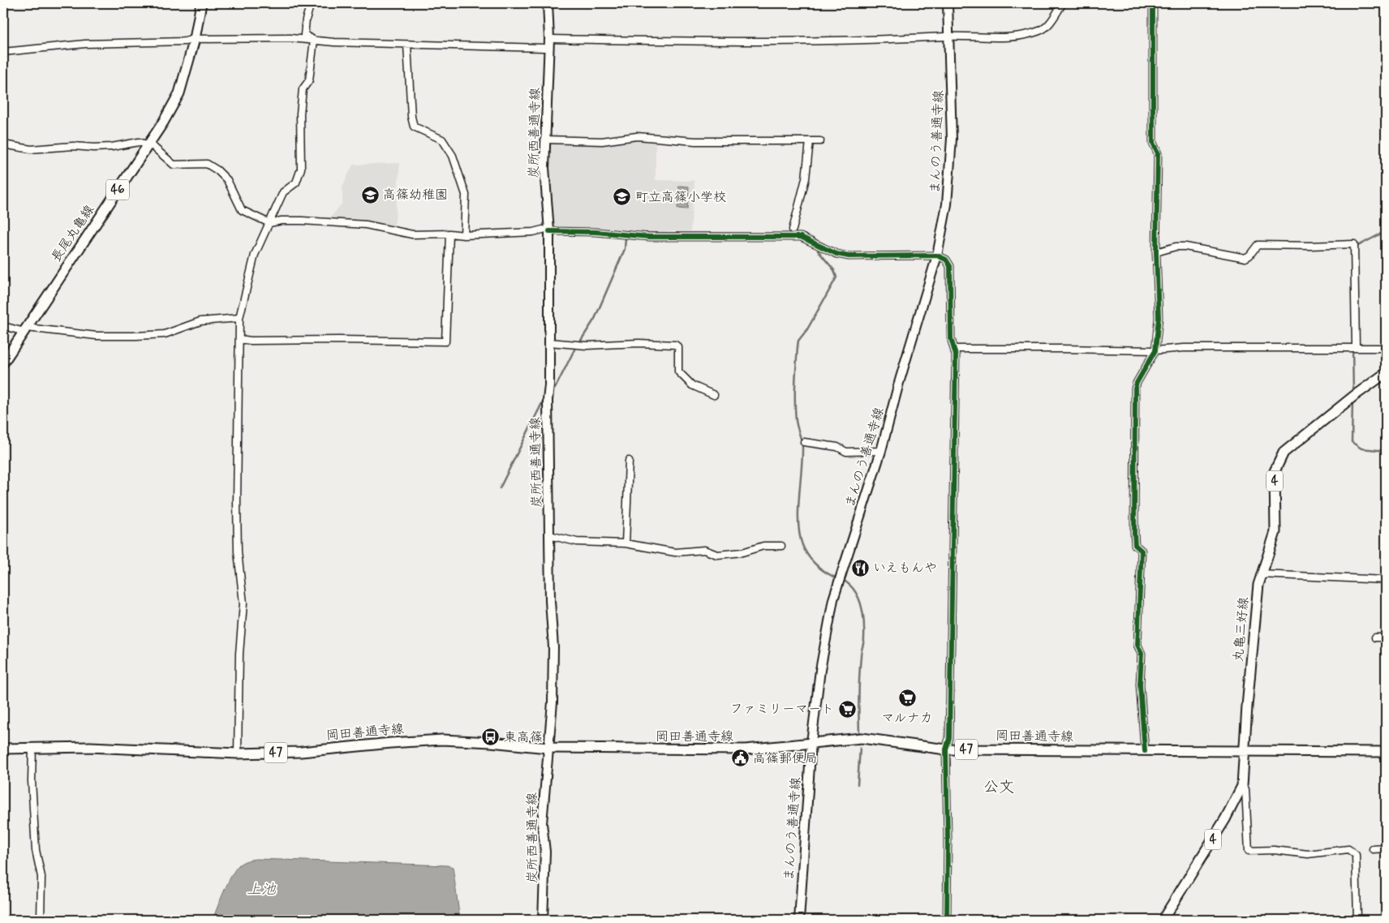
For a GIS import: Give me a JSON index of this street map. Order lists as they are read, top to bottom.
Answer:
{
  "streets": {
    "main road": [
      "炭所西善通寺線",
      "まんのう善通寺線",
      "46",
      "長尾丸亀線",
      "4",
      "丸亀三好線",
      "岡田善通寺線",
      "47"
    ]
  },
  "crossings": [
    ["炭所西善通寺線", "岡田善通寺線"],
    ["まんのう善通寺線", "岡田善通寺線"],
    ["丸亀三好線", "岡田善通寺線"]
  ],
  "districts": ["公文"],
  "water": ["上池"],
  "places": {
    "school or university": ["高篠幼稚園", "町立高篠小学校"],
    "restaurant": ["いえもんや"],
    "supermarket": ["マルナカ", "ファミリーマート"],
    "bus stop": ["東高篠"],
    "public building": ["高篠郵便局"]
  }
}
